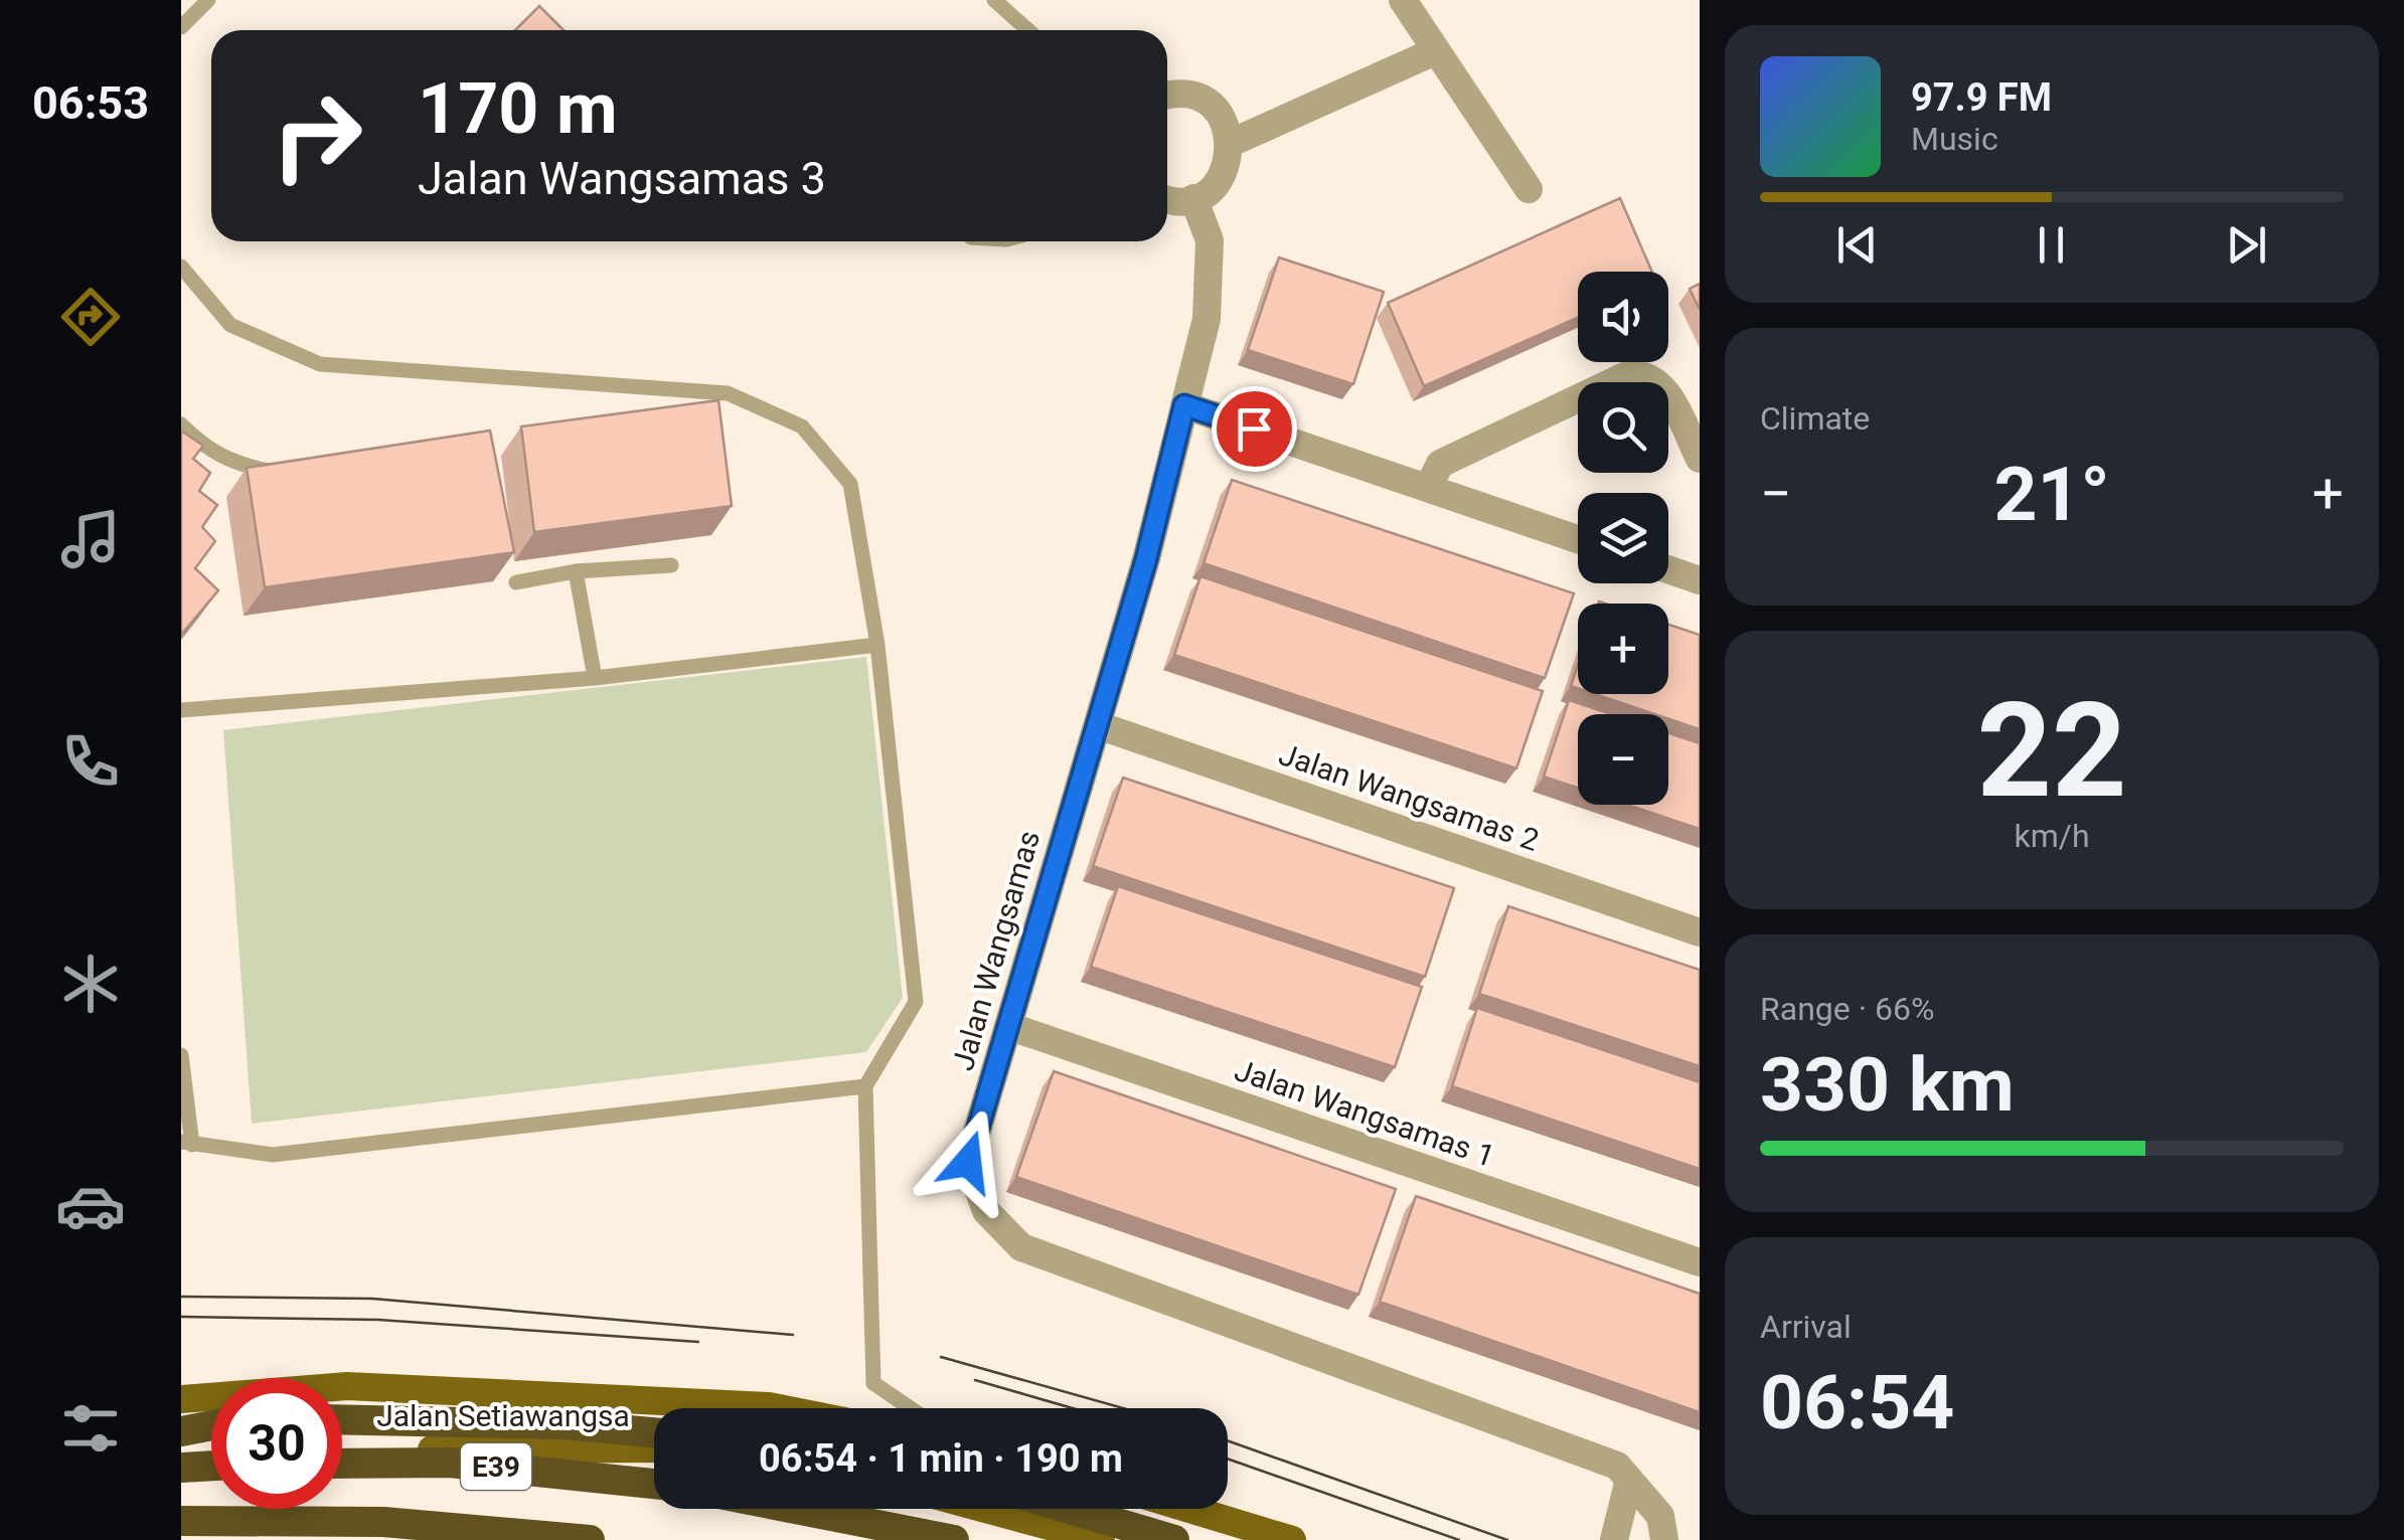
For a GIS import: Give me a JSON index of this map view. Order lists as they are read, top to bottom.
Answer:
{
  "streets": {
    "highway": ["E39"],
    "main road": ["Jalan Setiawangsa"],
    "street": ["Jalan Wangsamas 2", "Jalan Wangsamas", "Jalan Wangsamas 1"]
  },
  "crossings": [
    ["Jalan Wangsamas 2", "Jalan Wangsamas"],
    ["Jalan Wangsamas", "Jalan Wangsamas 1"]
  ],
  "page": {
    "tabs": "06:53",
    "turn": ["170 m", "Jalan Wangsamas 3"],
    "song": ["97.9 FM", "Music"],
    "map_buttons": ["+", "−"],
    "tile": [
      "Climate",
      ["22", "km/h"],
      ["Range · 66%", "330 km"],
      ["Arrival", "06:54"]
    ],
    "heat": ["−", "21°", "+"],
    "limit": "30",
    "trip": "06:54 · 1 min · 190 m"
  }
}
